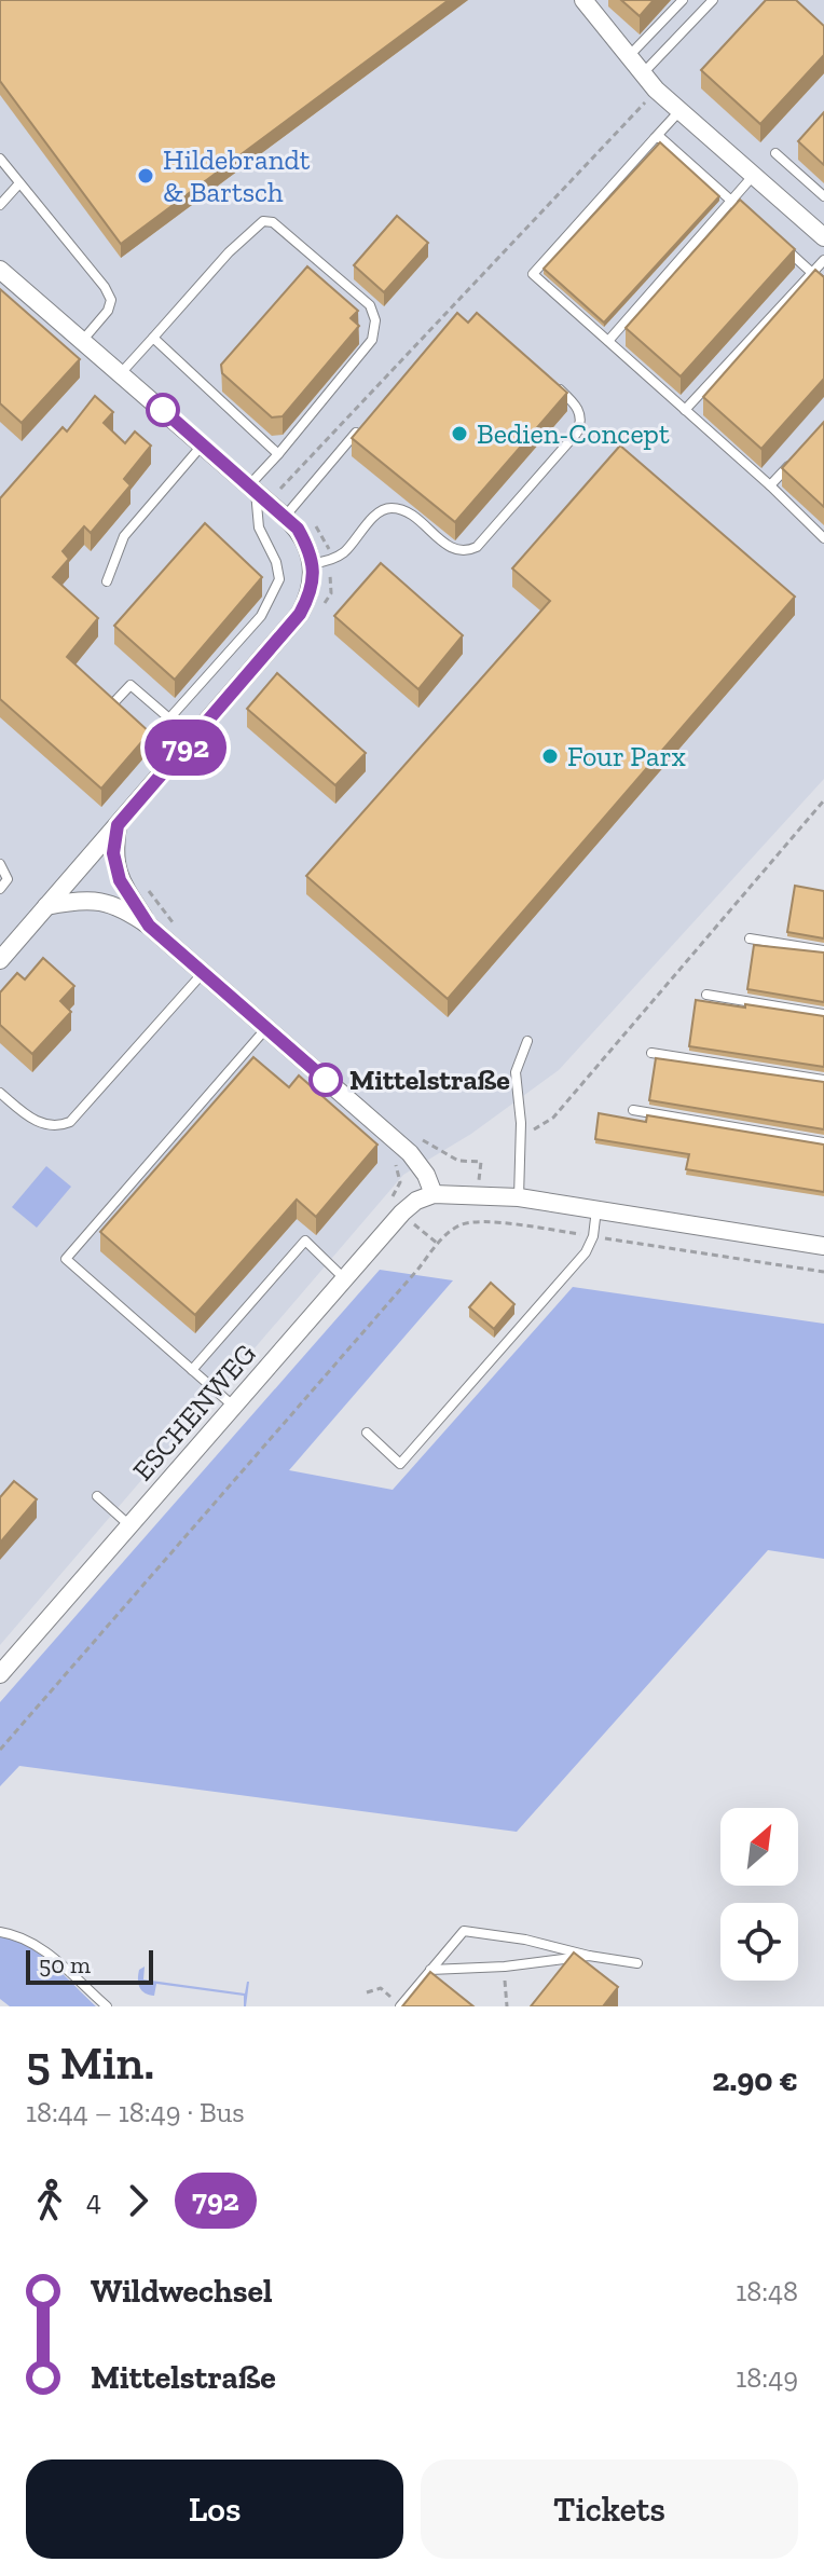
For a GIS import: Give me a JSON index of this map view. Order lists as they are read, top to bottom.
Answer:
{
  "streets": {
    "street": ["ESCHENWEG"]
  },
  "places": [
    "Hildebrandt & Bartsch",
    "Bedien-Concept",
    "Four Parx",
    "Mittelstraße"
  ],
  "lines": ["bus line 792"],
  "scale_bar": "50 m",
  "north": "top right",
  "page": {
    "on_map": "792",
    "scale": "50 m",
    "heading": ["5 Min.", "18:44 – 18:49 · Bus", "2.90 €"],
    "legs": ["4", "792"],
    "list": [
      {
        "name": "Wildwechsel",
        "value": "18:48"
      },
      {
        "name": "Mittelstraße",
        "value": "18:49"
      }
    ],
    "buttons": ["Los", "Tickets"]
  }
}
